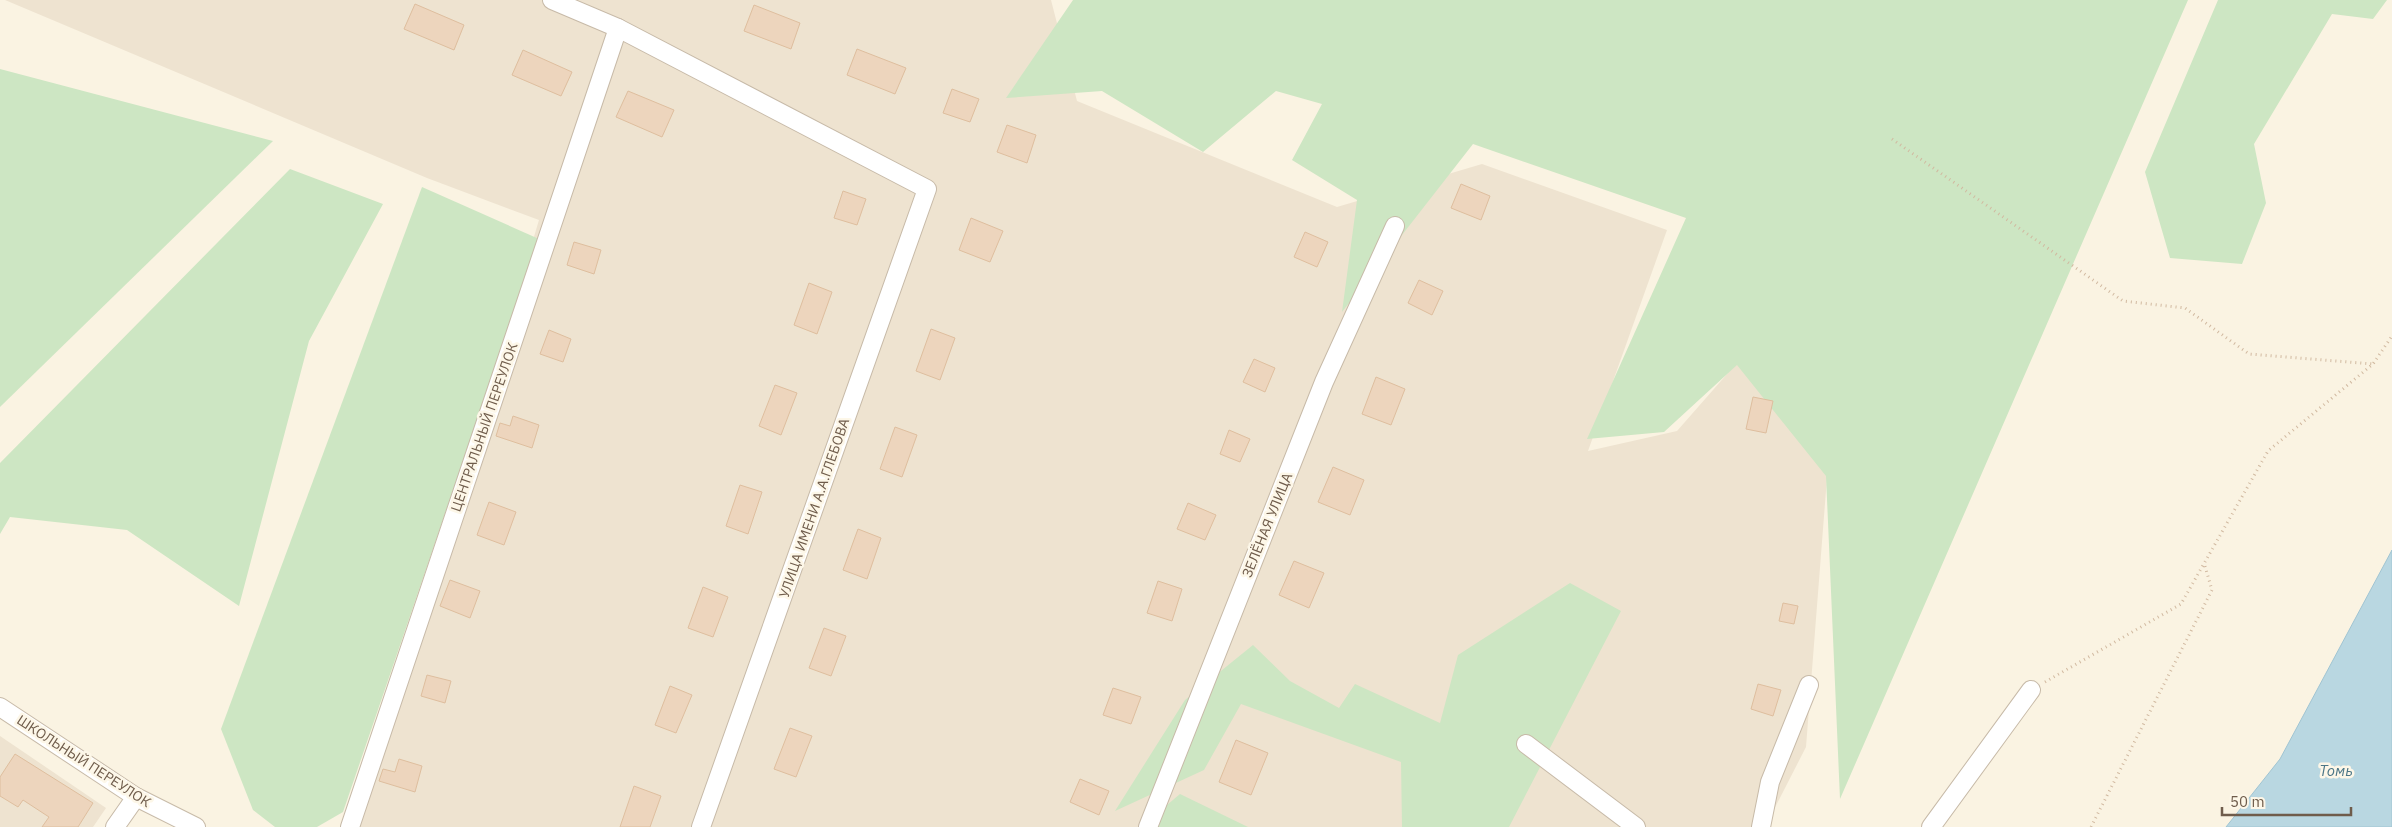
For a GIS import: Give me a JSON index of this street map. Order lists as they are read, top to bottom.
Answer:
{
  "streets": {
    "street": [
      "ЦЕНТРАЛЬНЫЙ ПЕРЕУЛОК",
      "УЛИЦА ИМЕНИ А.А.ГЛЕБОВА",
      "ЗЕЛЁНАЯ УЛИЦА",
      "ШКОЛЬНЫЙ ПЕРЕУЛОК"
    ]
  },
  "crossings": [
    ["ЦЕНТРАЛЬНЫЙ ПЕРЕУЛОК", "УЛИЦА ИМЕНИ А.А.ГЛЕБОВА"]
  ],
  "water": ["Томь"],
  "scale_bar": "50 m"
}
